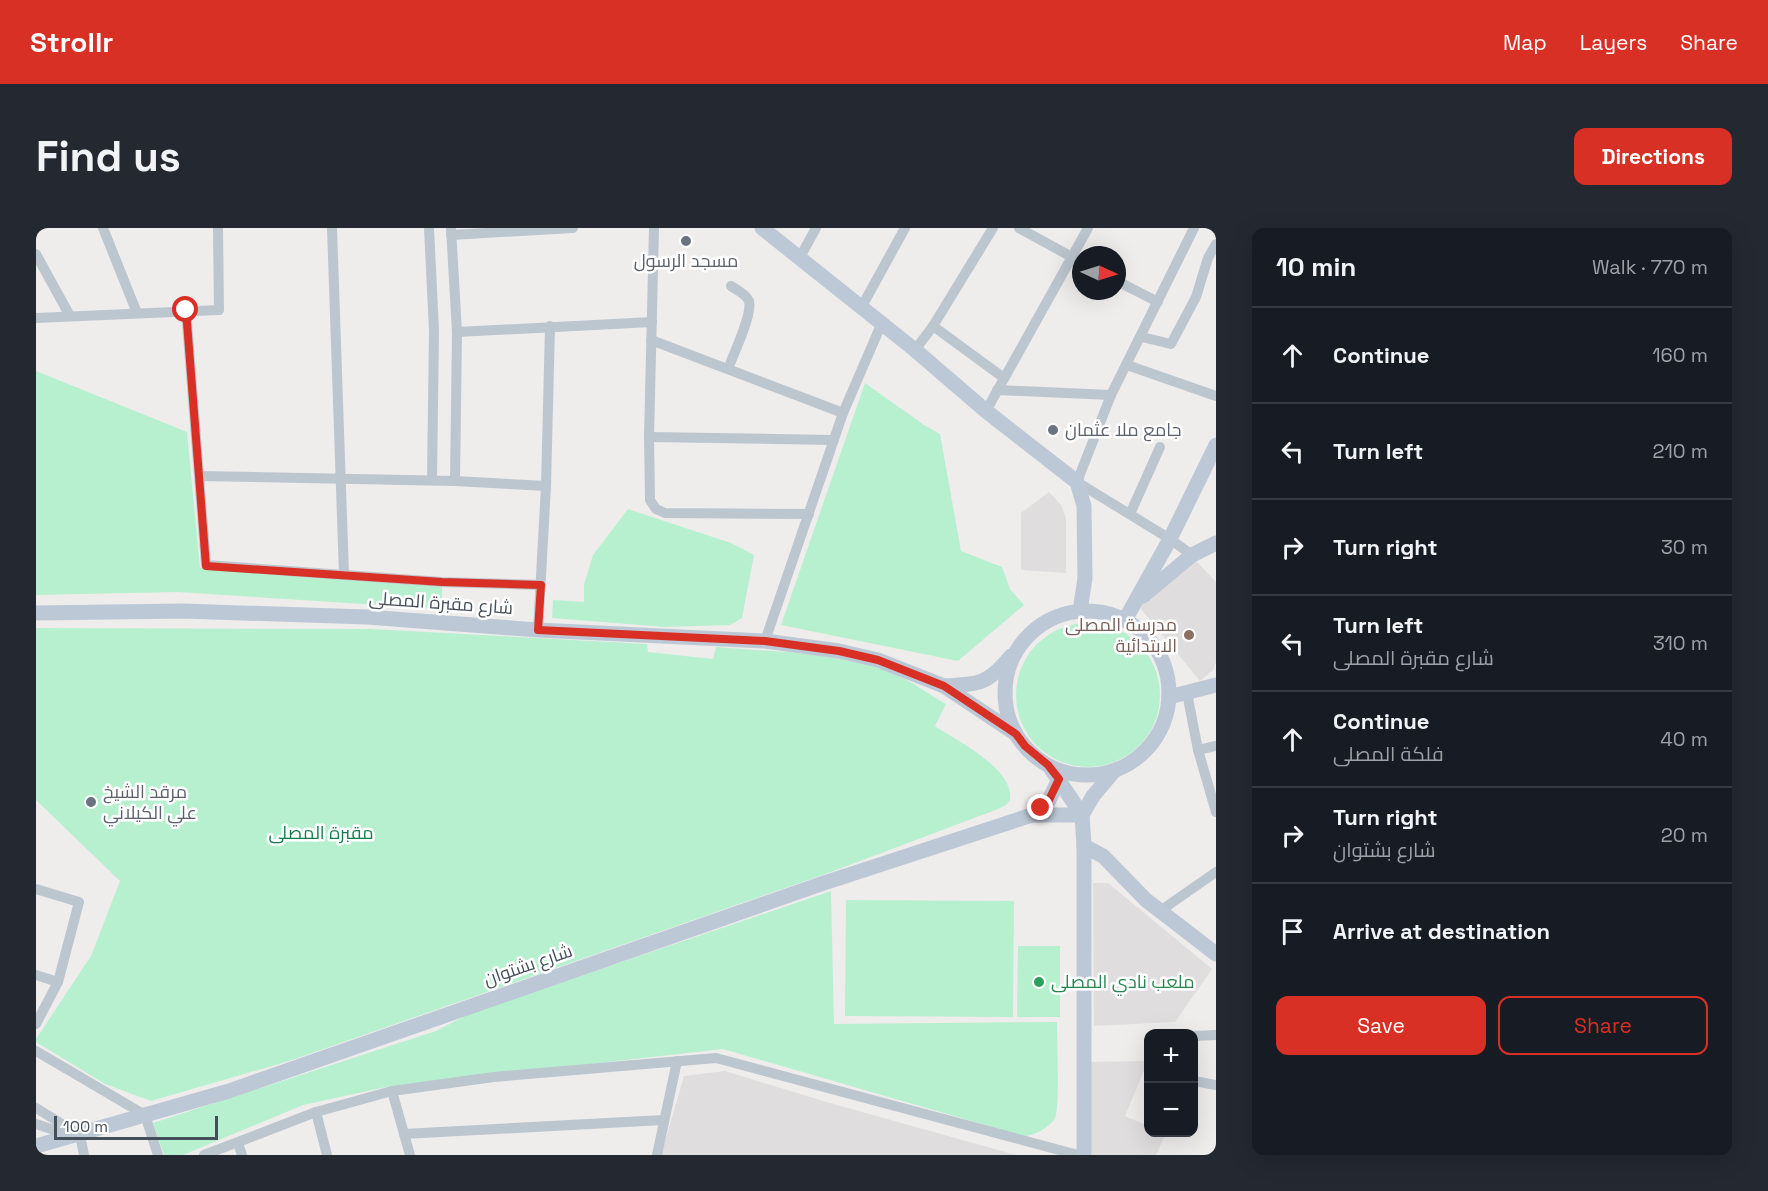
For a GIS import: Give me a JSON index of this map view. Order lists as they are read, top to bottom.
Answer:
{
  "streets": {
    "street": ["شارع مقبرة المصلى", "شارع بشتوان"]
  },
  "parks": ["مقبرة المصلى"],
  "places": [
    "مسجد الرسول",
    "جامع ملا عثمان",
    "مدرسة المصلى الابتدائية",
    "مرقد الشيخ علي الكيلاني",
    "ملعب نادي المصلى"
  ],
  "scale_bar": "100 m",
  "north": "right",
  "page": {
    "header": "Strollr",
    "nav": ["Map", "Layers", "Share"],
    "buttons": [
      "Directions",
      ["Save", "Share"]
    ],
    "title": "Find us",
    "heading": ["10 min", "Walk · 770 m"],
    "list": [
      ["Continue", "160 m"],
      ["Turn left", "210 m"],
      ["Turn right", "30 m"],
      ["Turn left", "شارع مقبرة المصلى", "310 m"],
      ["Continue", "فلكة المصلى", "40 m"],
      ["Turn right", "شارع بشتوان", "20 m"],
      "Arrive at destination"
    ],
    "map_buttons": ["+", "−"],
    "scale": "100 m"
  }
}
